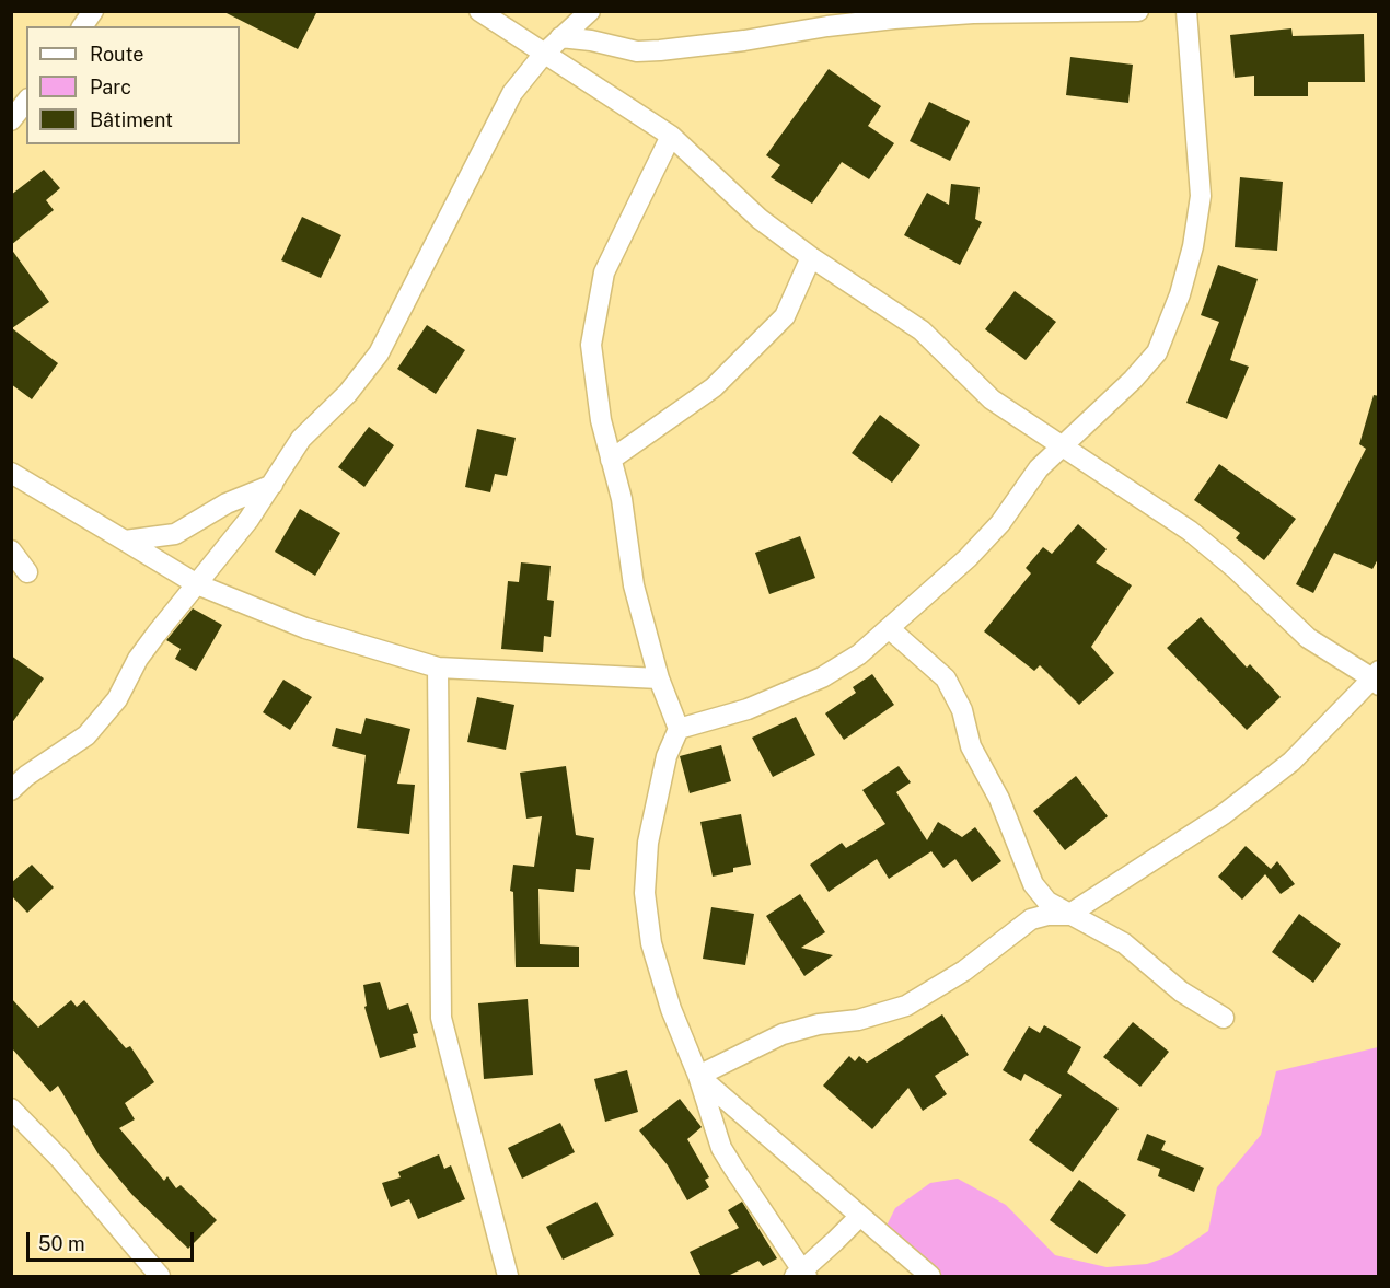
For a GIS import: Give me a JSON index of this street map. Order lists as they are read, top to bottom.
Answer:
{
  "legend": ["Route", "Parc", "Bâtiment"],
  "scale_bar": "50 m"
}
